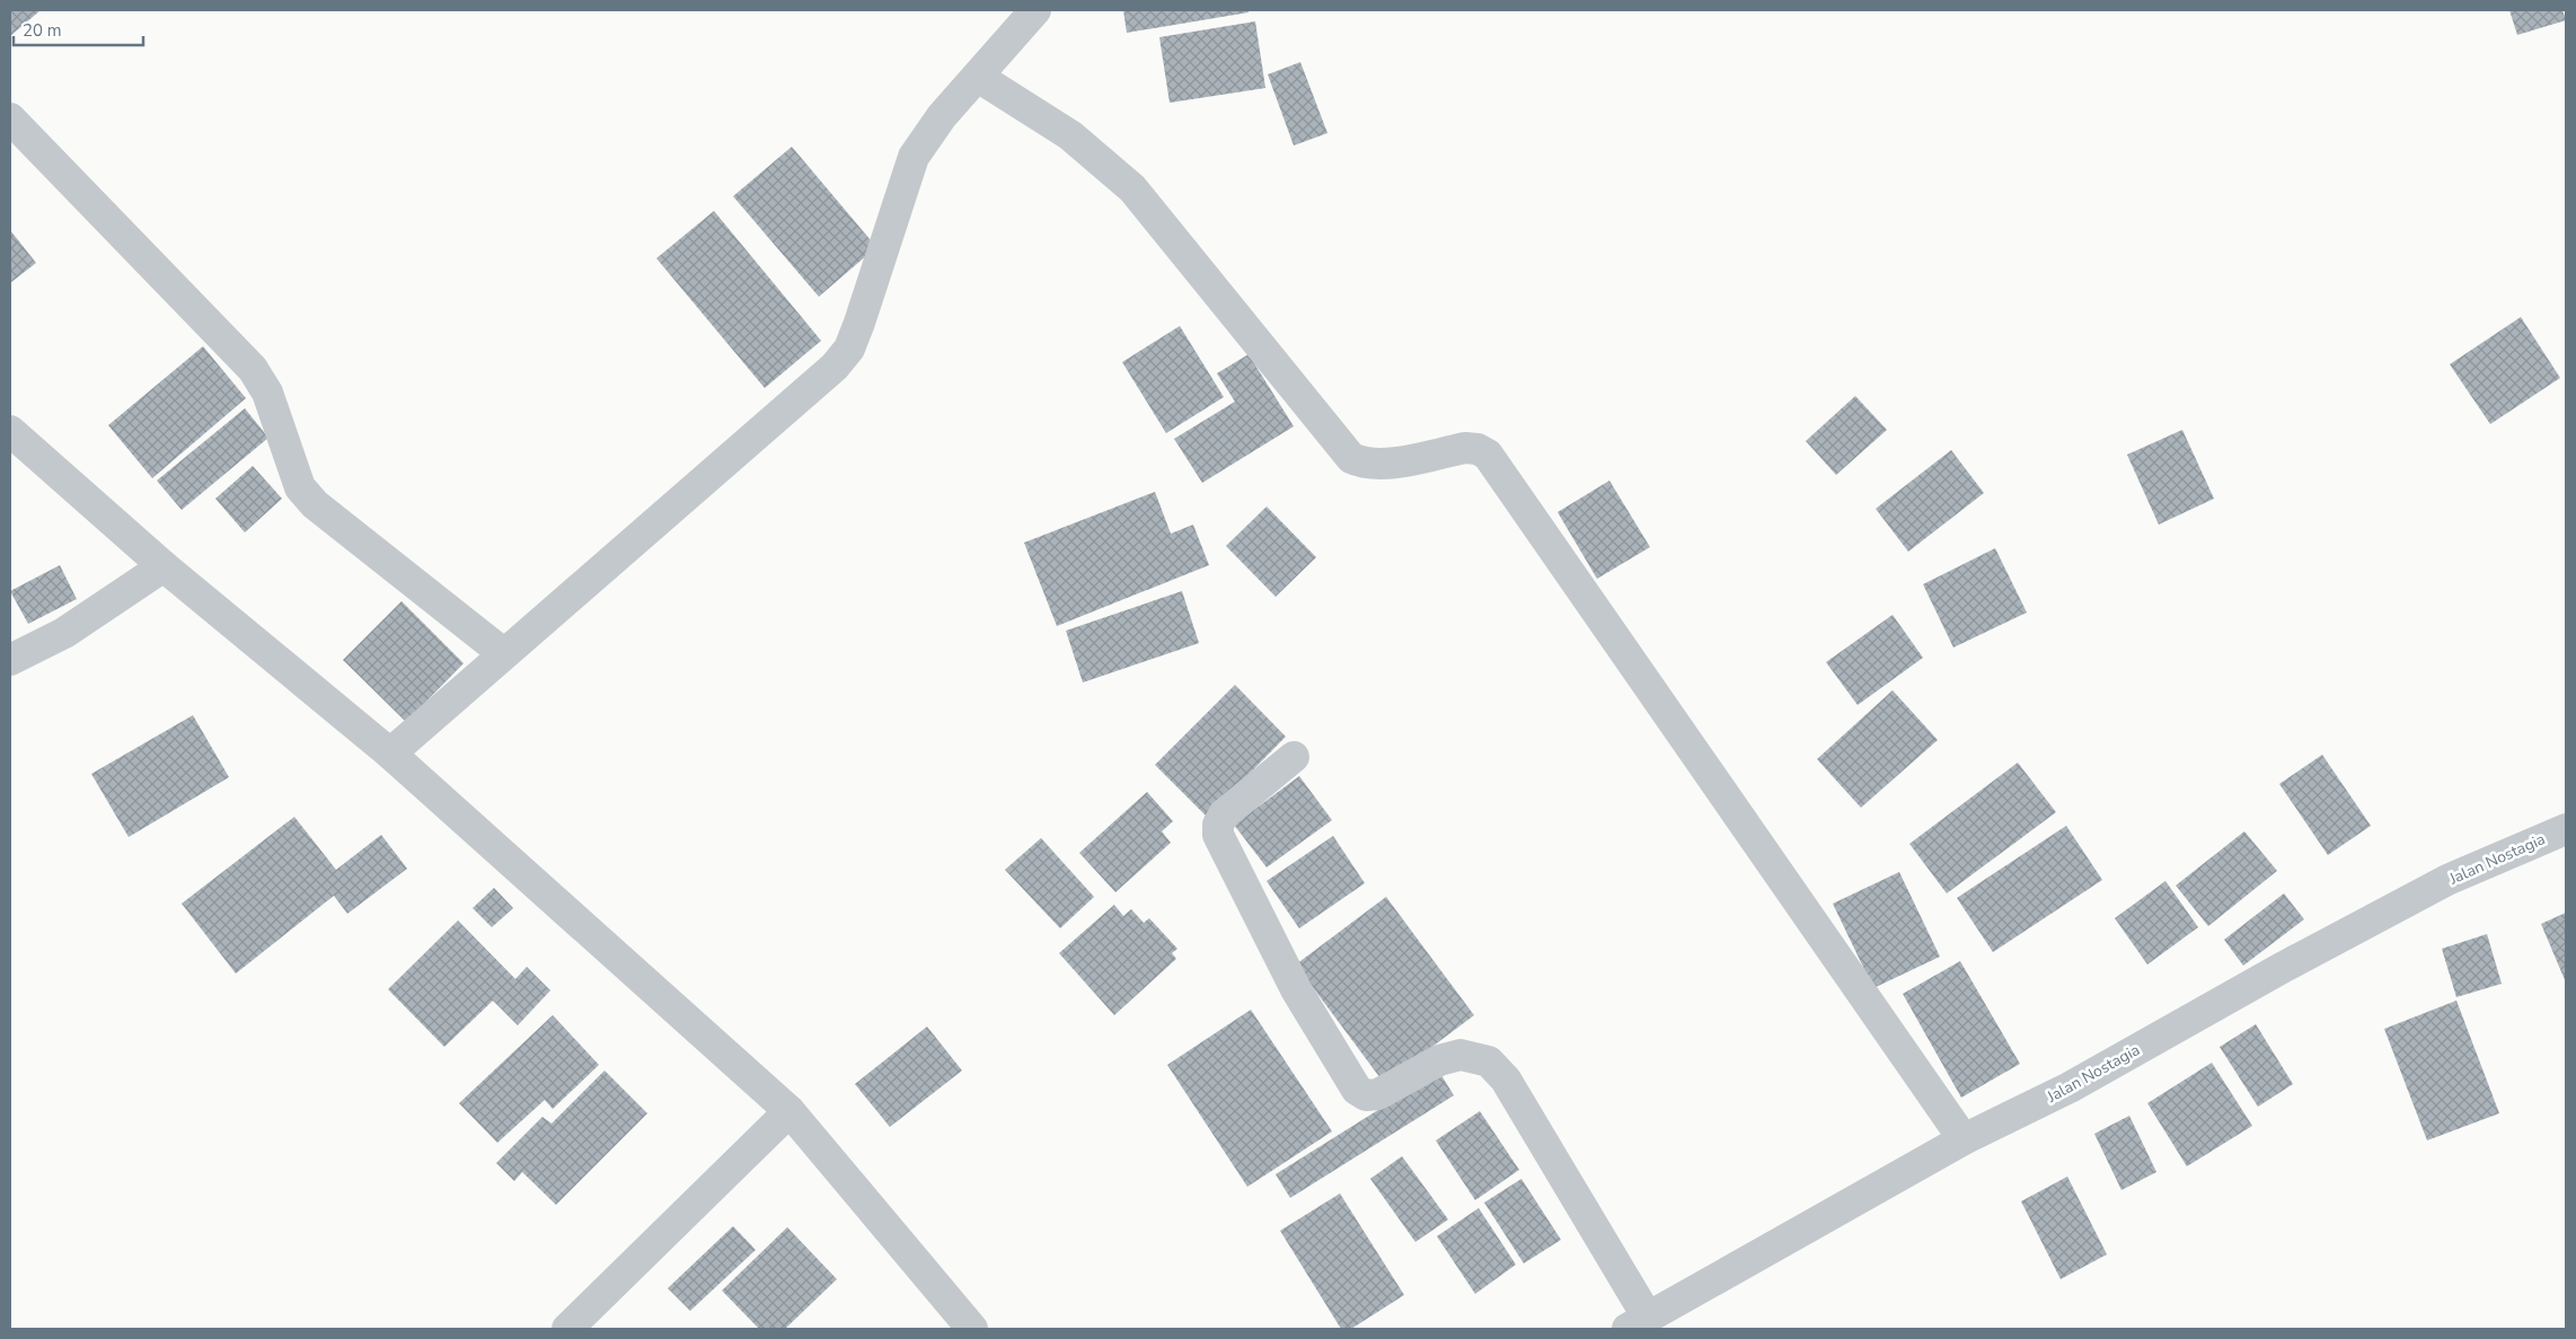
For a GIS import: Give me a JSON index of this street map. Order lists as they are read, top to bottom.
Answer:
{
  "streets": {
    "street": ["Jalan Nostagia"]
  },
  "scale_bar": "20 m"
}
